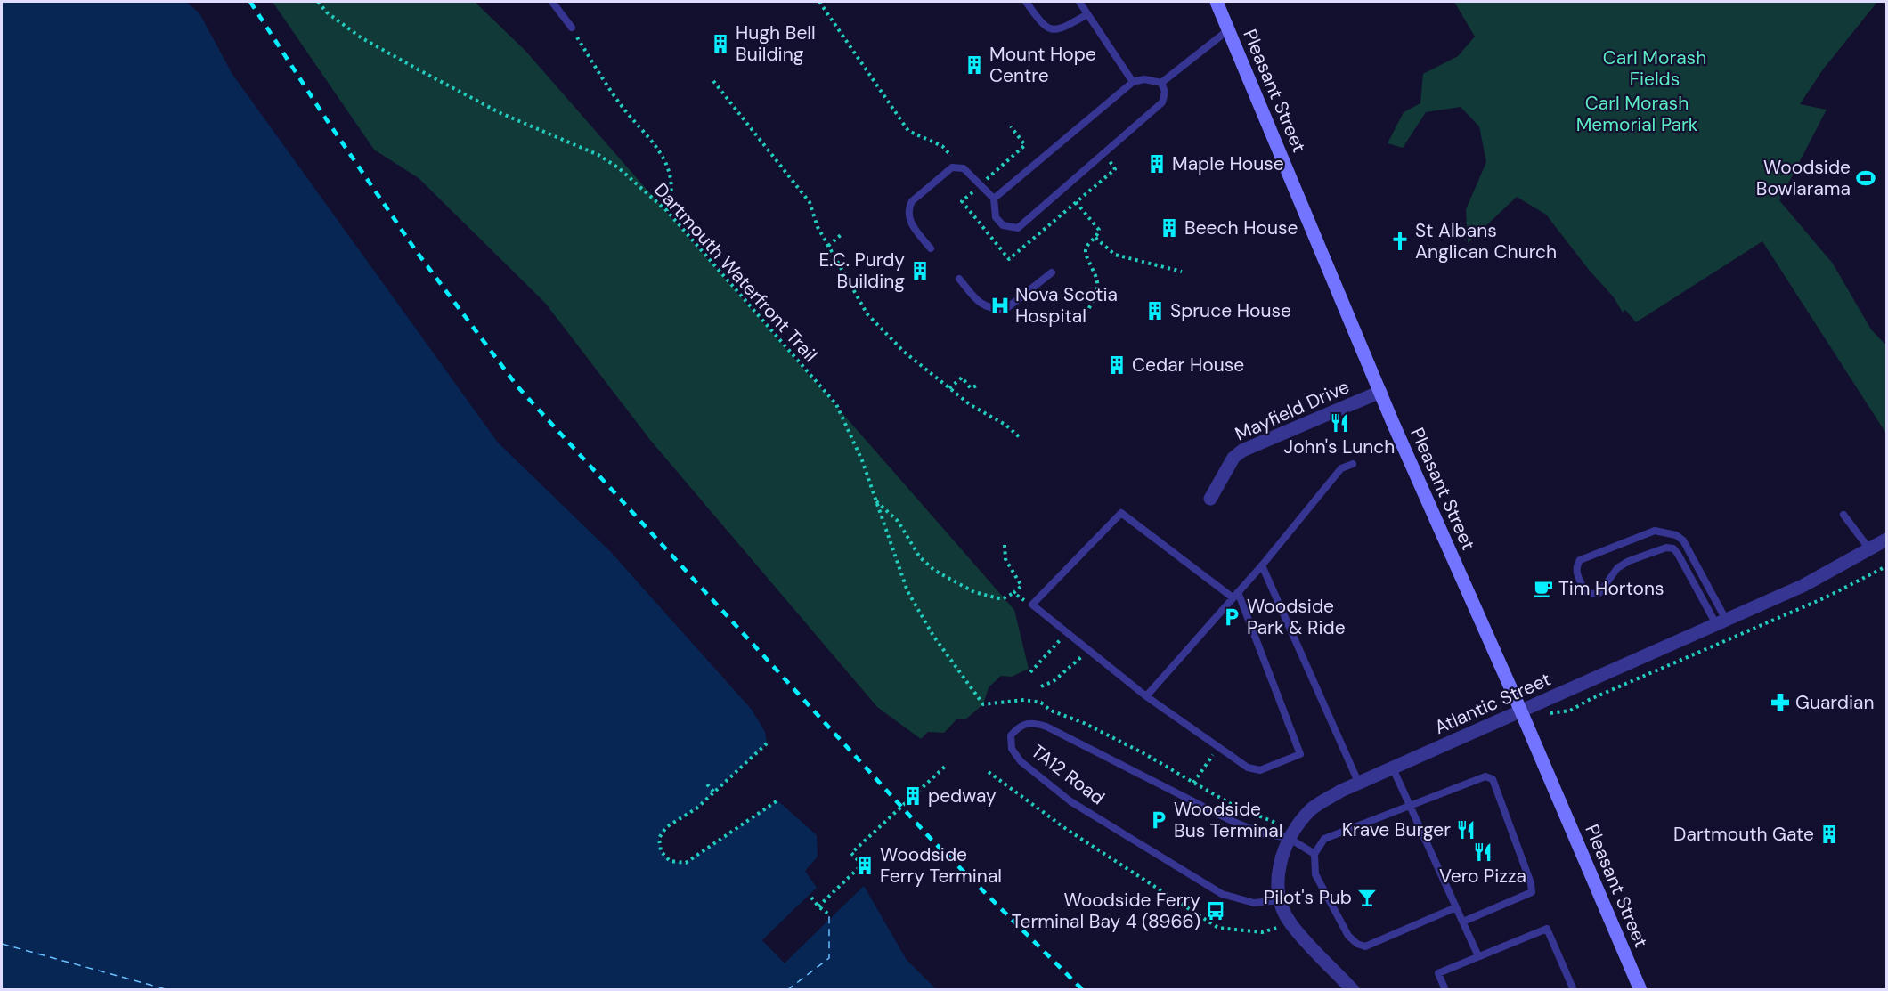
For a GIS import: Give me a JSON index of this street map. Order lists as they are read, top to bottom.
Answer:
{
  "streets": {
    "main road": ["Pleasant Street"],
    "street": ["Mayfield Drive", "Atlantic Street"],
    "lane": ["TA12 Road"],
    "path": ["Dartmouth Waterfront Trail"]
  },
  "crossings": [
    ["Pleasant Street", "Mayfield Drive"],
    ["Pleasant Street", "Atlantic Street"],
    ["Atlantic Street", "TA12 Road"]
  ],
  "parks": ["Carl Morash Fields", "Carl Morash Memorial Park"],
  "places": {
    "building": [
      "Hugh Bell Building",
      "Mount Hope Centre",
      "Maple House",
      "Beech House",
      "E.C. Purdy Building",
      "Spruce House",
      "Cedar House",
      "pedway",
      "Dartmouth Gate",
      "Woodside Ferry Terminal"
    ],
    "sports": ["Woodside Bowlarama"],
    "church": ["St Albans Anglican Church"],
    "hospital": ["Nova Scotia Hospital"],
    "restaurant": ["John's Lunch", "Krave Burger", "Vero Pizza"],
    "cafe": ["Tim Hortons"],
    "parking": ["Woodside Park & Ride", "Woodside Bus Terminal"],
    "pharmacy": ["Guardian"],
    "bar": ["Pilot's Pub"],
    "bus stop": ["Woodside Ferry Terminal Bay 4 (8966)"]
  }
}
